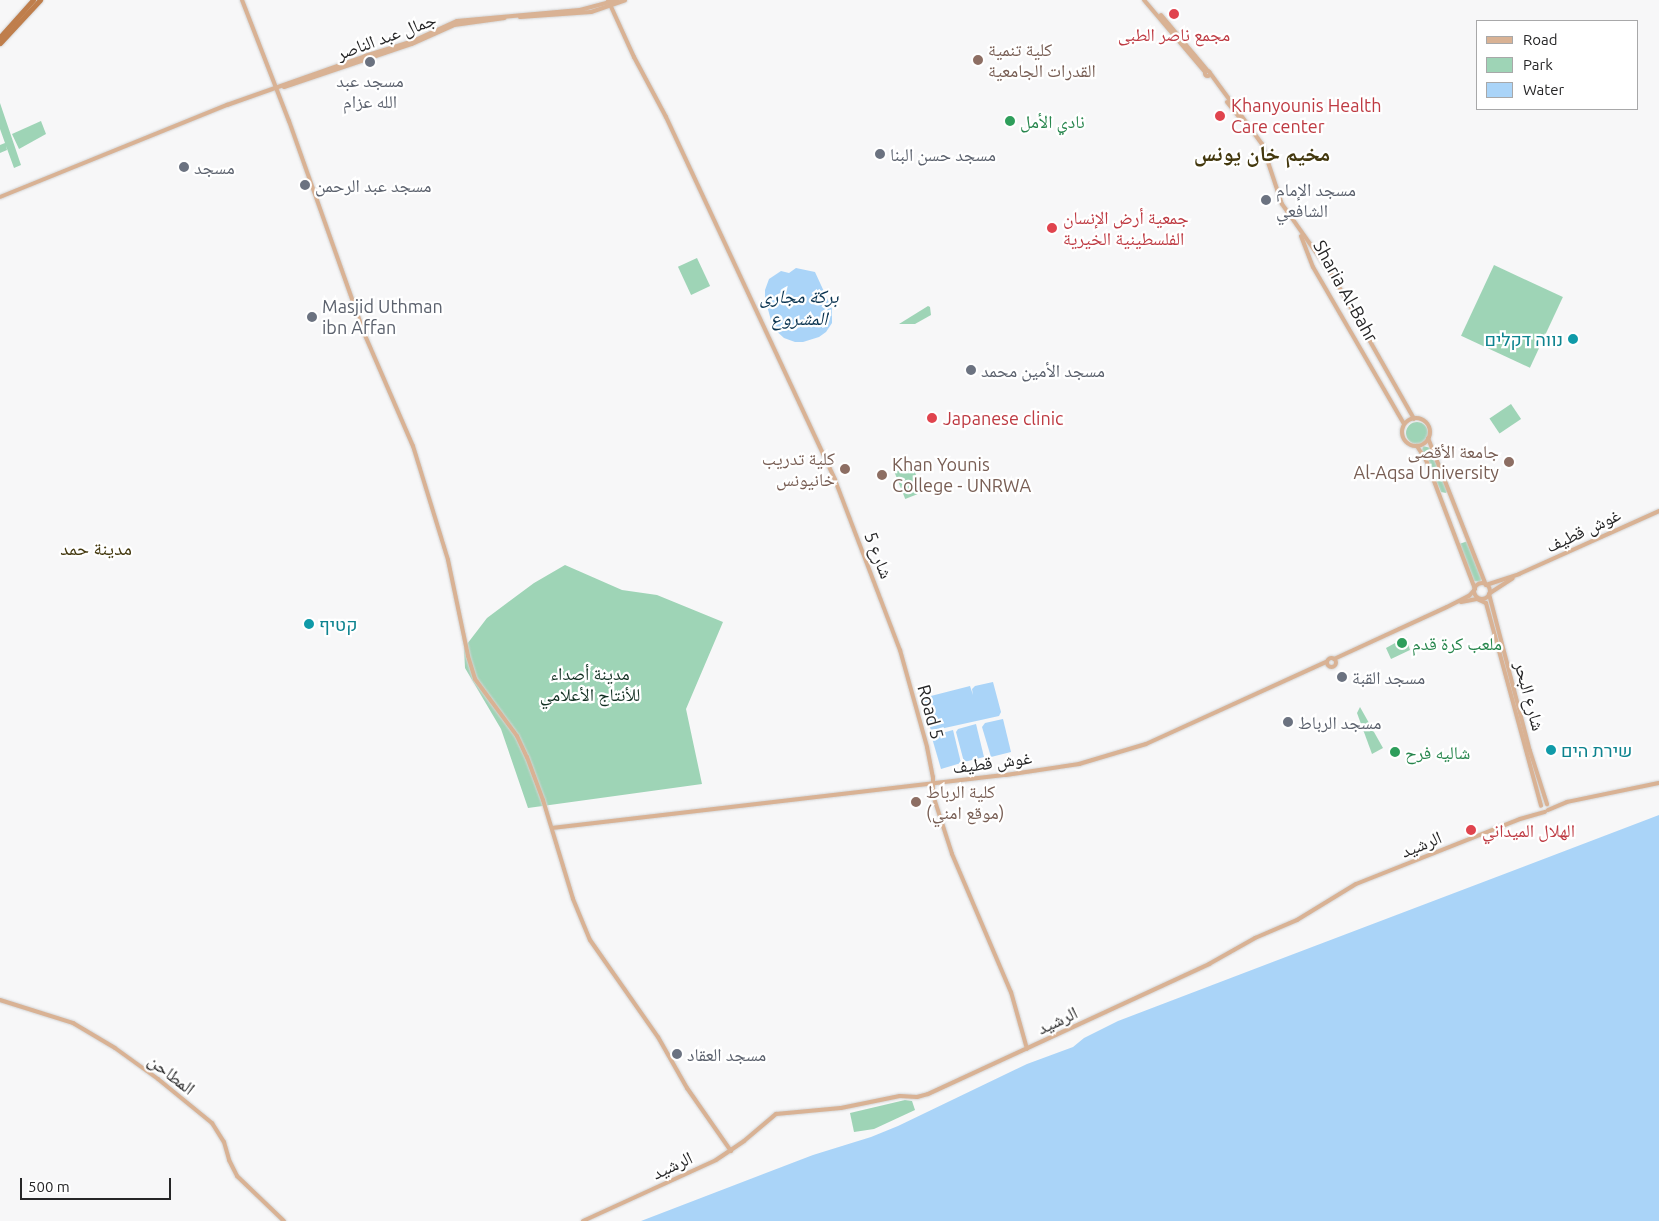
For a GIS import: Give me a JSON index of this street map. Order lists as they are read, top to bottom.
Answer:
{
  "streets": {
    "main road": [
      "جمال عبد الناصر",
      "Sharia Al-Bahr",
      "غوش قطيف",
      "شارع 5",
      "شارع البحر",
      "Road 5",
      "الرشيد",
      "المطاحن"
    ]
  },
  "crossings": [
    ["جمال عبد الناصر", "شارع 5"],
    ["غوش قطيف", "شارع البحر"],
    ["غوش قطيف", "Road 5"],
    ["شارع 5", "Road 5"],
    ["شارع البحر", "الرشيد"]
  ],
  "districts": ["مخيم خان يونس", "مدينة حمد"],
  "water": ["بركة مجارى المشروع"],
  "parks": ["مدينة أصداء للأنتاج الأعلامي"],
  "places": [
    "مجمع ناصر الطبى",
    "كلية تنمية القدرات الجامعية",
    "مسجد عبد الله عزام",
    "Khanyounis Health Care center",
    "نادي الأمل",
    "مسجد حسن البنا",
    "مسجد",
    "مسجد عبد الرحمن",
    "مسجد الإمام الشافعي",
    "جمعية أرض الإنسان الفلسطينية الخيرية",
    "Masjid Uthman ibn Affan",
    "נווה דקלים",
    "مسجد الأمين محمد",
    "Japanese clinic",
    "جامعة الأقصى Al-Aqsa University",
    "كلية تدريب خانيونس",
    "Khan Younis College - UNRWA",
    "קטיף",
    "ملعب كرة قدم",
    "مسجد القبة",
    "مسجد الرباط",
    "שירת הים",
    "شاليه فرح",
    "كلية الرباط (موقع امني)",
    "الهلال الميداني",
    "مسجد العقاد"
  ],
  "legend": ["Road", "Park", "Water"],
  "scale_bar": "500 m"
}
